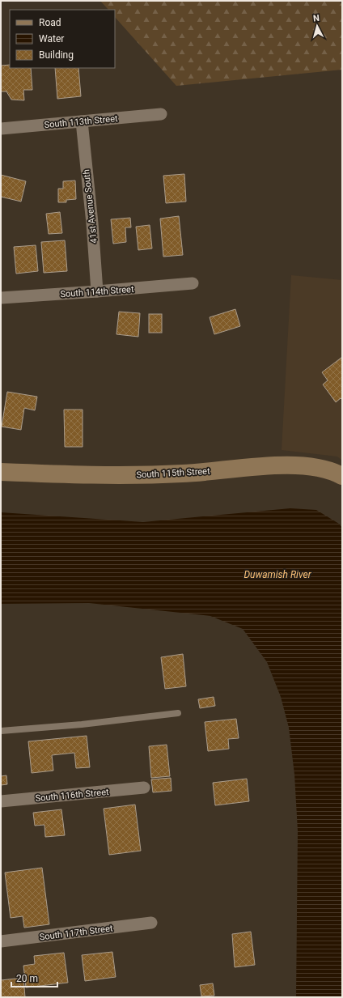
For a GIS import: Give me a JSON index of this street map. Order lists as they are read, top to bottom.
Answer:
{
  "streets": {
    "street": [
      "South 113th Street",
      "41st Avenue South",
      "South 114th Street",
      "South 115th Street",
      "South 116th Street",
      "South 117th Street"
    ]
  },
  "crossings": [
    ["South 113th Street", "41st Avenue South"],
    ["41st Avenue South", "South 114th Street"]
  ],
  "water": ["Duwamish River"],
  "legend": ["Road", "Water", "Building"],
  "scale_bar": "20 m",
  "north": "top"
}
